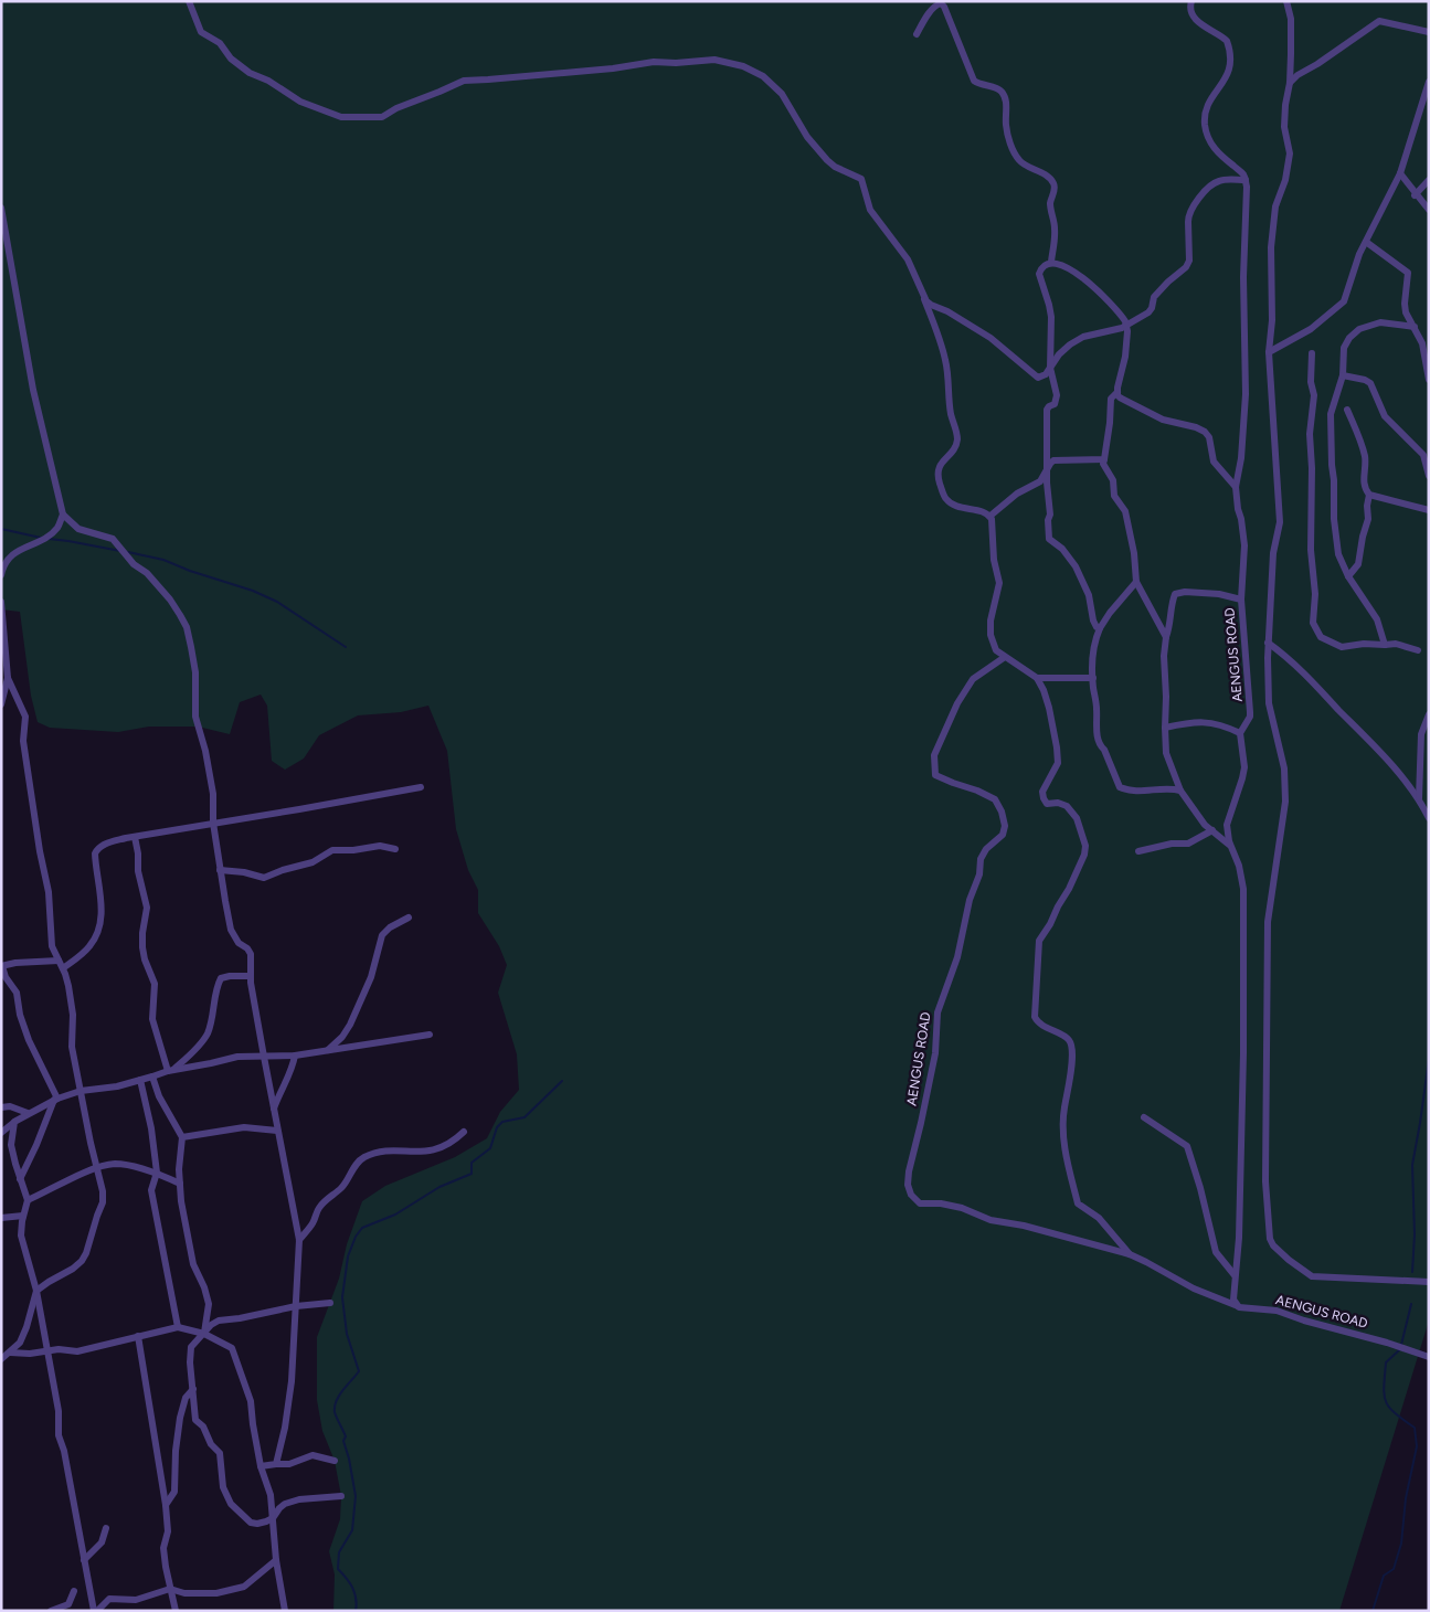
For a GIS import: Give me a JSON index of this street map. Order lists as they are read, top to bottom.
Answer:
{
  "streets": {
    "street": ["AENGUS ROAD"]
  }
}
